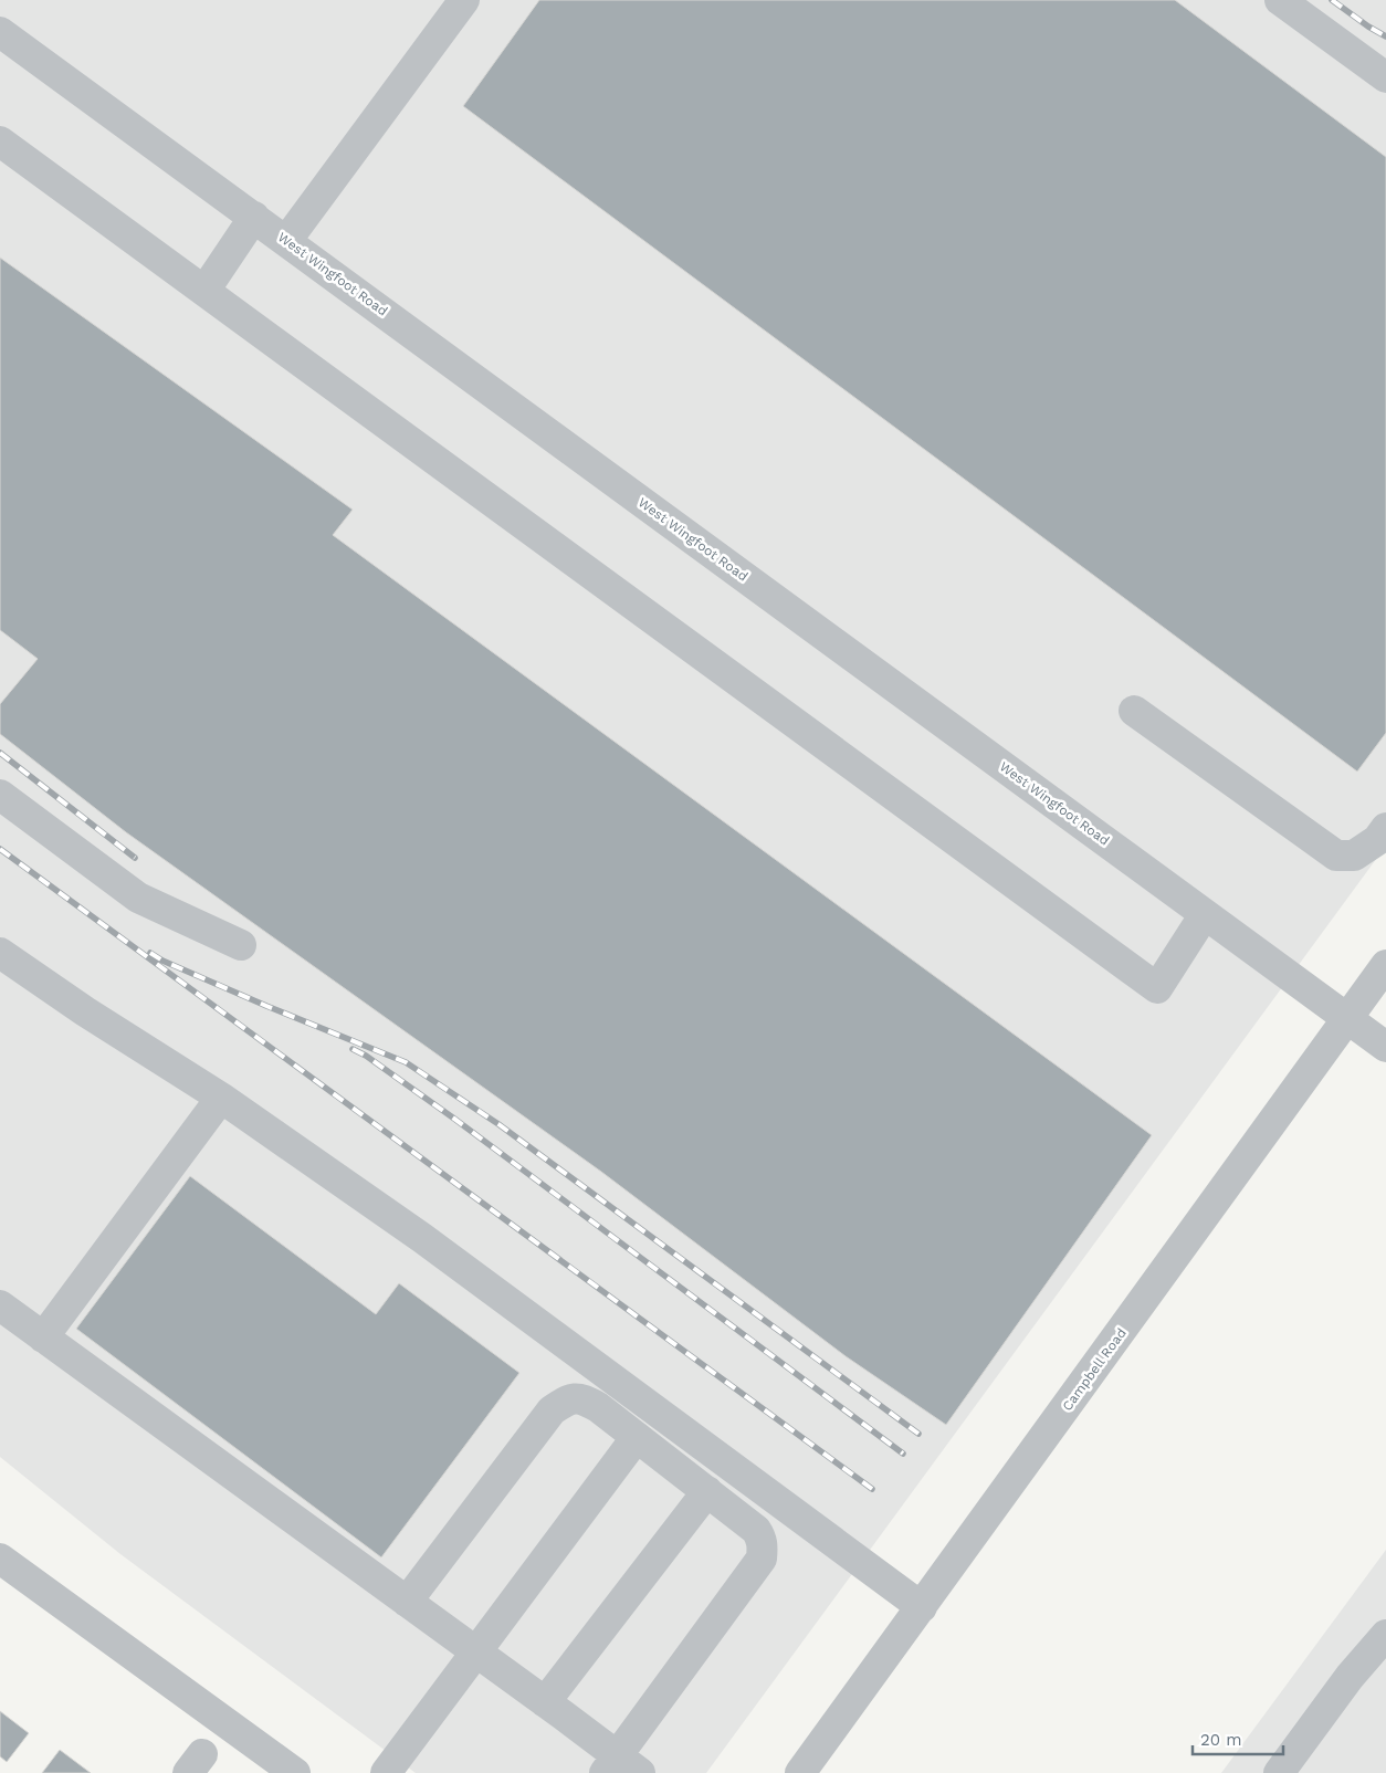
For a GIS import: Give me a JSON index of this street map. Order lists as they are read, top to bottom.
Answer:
{
  "streets": {
    "street": ["West Wingfoot Road", "Campbell Road"]
  },
  "crossings": [
    ["West Wingfoot Road", "Campbell Road"]
  ],
  "scale_bar": "20 m"
}
